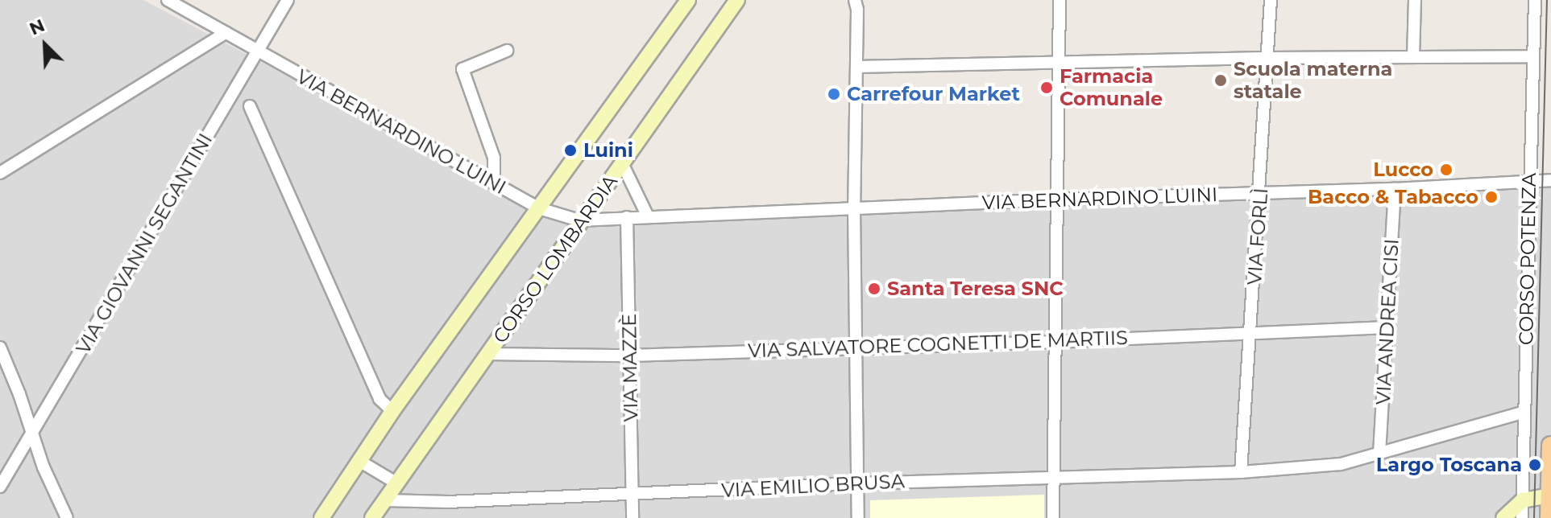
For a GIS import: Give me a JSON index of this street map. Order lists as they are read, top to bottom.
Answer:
{
  "streets": {
    "street": [
      "VIA BERNARDINO LUINI",
      "VIA FORLÌ",
      "VIA GIOVANNI SEGANTINI",
      "CORSO LOMBARDIA",
      "CORSO POTENZA",
      "VIA ANDREA CISI",
      "VIA SALVATORE COGNETTI DE MARTIIS",
      "VIA MAZZÈ",
      "VIA EMILIO BRUSA"
    ]
  },
  "crossings": [
    ["VIA BERNARDINO LUINI", "VIA FORLÌ"],
    ["VIA BERNARDINO LUINI", "VIA GIOVANNI SEGANTINI"],
    ["VIA BERNARDINO LUINI", "CORSO LOMBARDIA"],
    ["VIA BERNARDINO LUINI", "CORSO POTENZA"],
    ["VIA BERNARDINO LUINI", "VIA ANDREA CISI"],
    ["VIA BERNARDINO LUINI", "VIA MAZZÈ"],
    ["VIA FORLÌ", "VIA SALVATORE COGNETTI DE MARTIIS"],
    ["VIA FORLÌ", "VIA EMILIO BRUSA"],
    ["CORSO LOMBARDIA", "VIA SALVATORE COGNETTI DE MARTIIS"],
    ["CORSO LOMBARDIA", "VIA EMILIO BRUSA"],
    ["CORSO POTENZA", "VIA EMILIO BRUSA"],
    ["VIA ANDREA CISI", "VIA SALVATORE COGNETTI DE MARTIIS"],
    ["VIA ANDREA CISI", "VIA EMILIO BRUSA"],
    ["VIA SALVATORE COGNETTI DE MARTIIS", "VIA MAZZÈ"],
    ["VIA MAZZÈ", "VIA EMILIO BRUSA"]
  ],
  "places": [
    "Scuola materna statale",
    "Farmacia Comunale",
    "Carrefour Market",
    "Luini",
    "Lucco",
    "Bacco & Tabacco",
    "Santa Teresa SNC",
    "Largo Toscana"
  ],
  "north": "top left"
}
